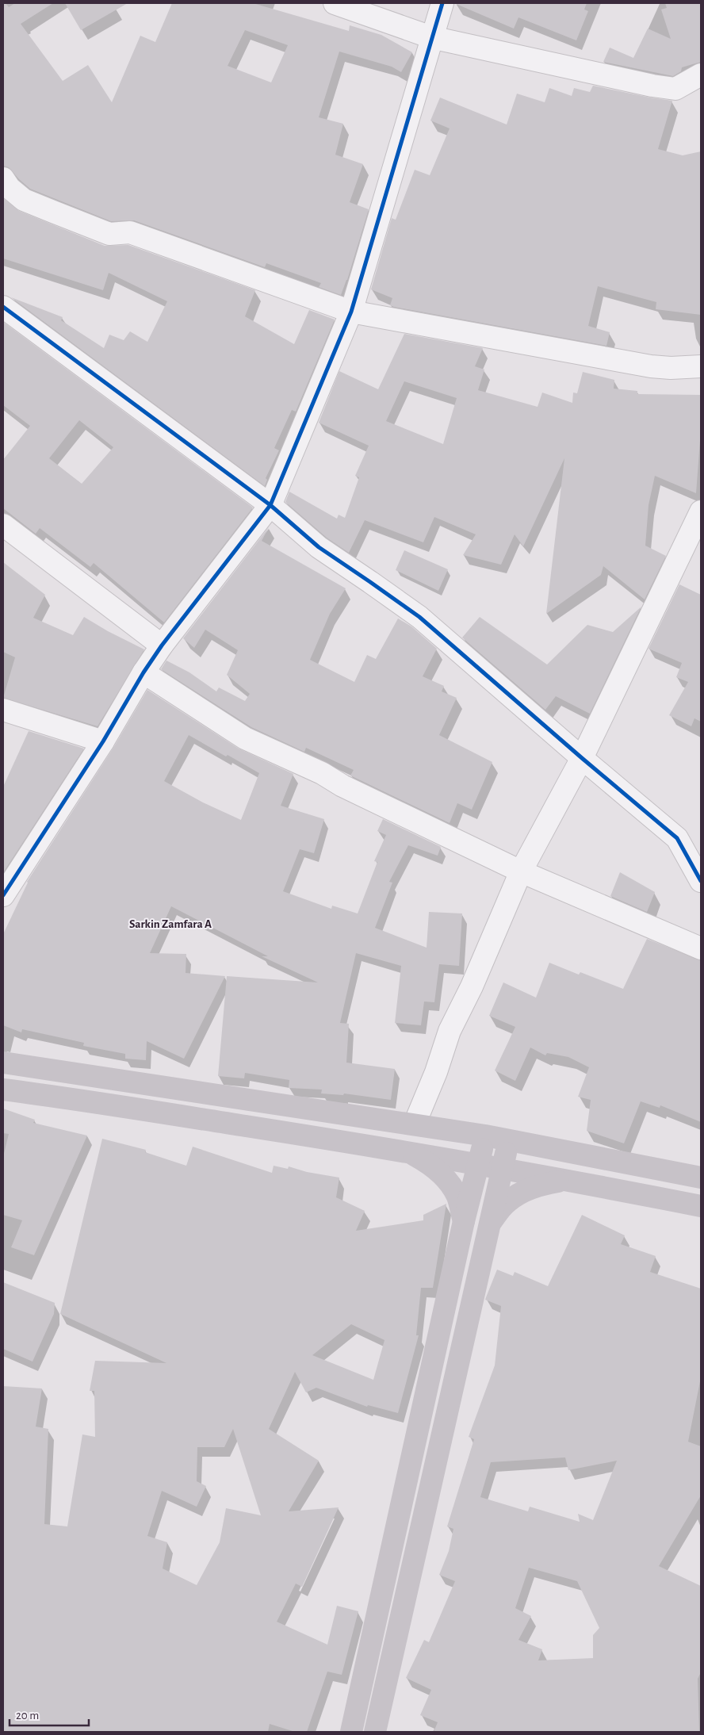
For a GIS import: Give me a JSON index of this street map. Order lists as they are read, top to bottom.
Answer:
{
  "districts": ["Sarkin Zamfara A"],
  "scale_bar": "20 m"
}
